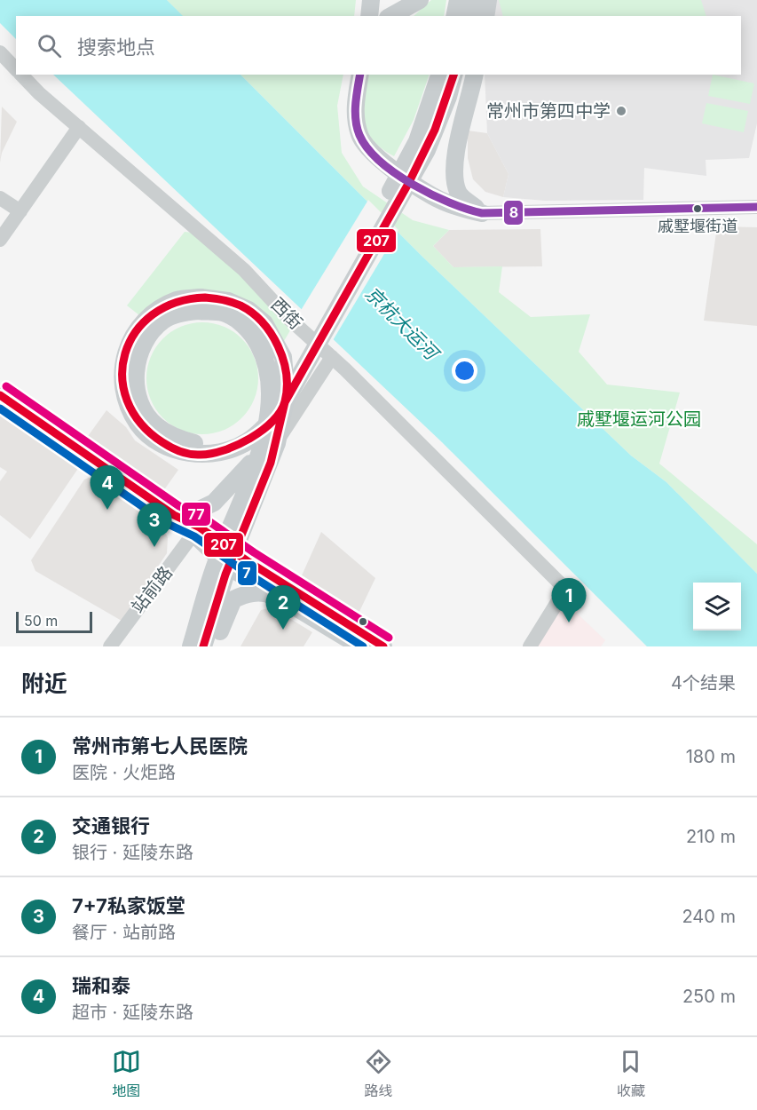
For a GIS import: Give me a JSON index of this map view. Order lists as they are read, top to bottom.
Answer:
{
  "streets": {
    "street": ["西街", "站前路"]
  },
  "water": ["京杭大运河"],
  "parks": ["戚墅堰运河公园"],
  "places": ["常州市第四中学", "戚墅堰街道"],
  "lines": [
    "transit line 207",
    "transit line 8",
    "transit line 77",
    "transit line 7"
  ],
  "scale_bar": "50 m",
  "page": {
    "search": "搜索地点",
    "pins": [
      "4",
      "3",
      "1",
      "2"
    ],
    "scale": "50 m",
    "heading": ["附近", "4个结果"],
    "list": [
      {
        "mark": "1",
        "name": "常州市第七人民医院",
        "note": "医院 · 火炬路",
        "value": "180 m"
      },
      {
        "mark": "2",
        "name": "交通银行",
        "note": "银行 · 延陵东路",
        "value": "210 m"
      },
      {
        "mark": "3",
        "name": "7+7私家饭堂",
        "note": "餐厅 · 站前路",
        "value": "240 m"
      },
      {
        "mark": "4",
        "name": "瑞和泰",
        "note": "超市 · 延陵东路",
        "value": "250 m"
      }
    ],
    "nav": ["地图", "路线", "收藏"]
  }
}
